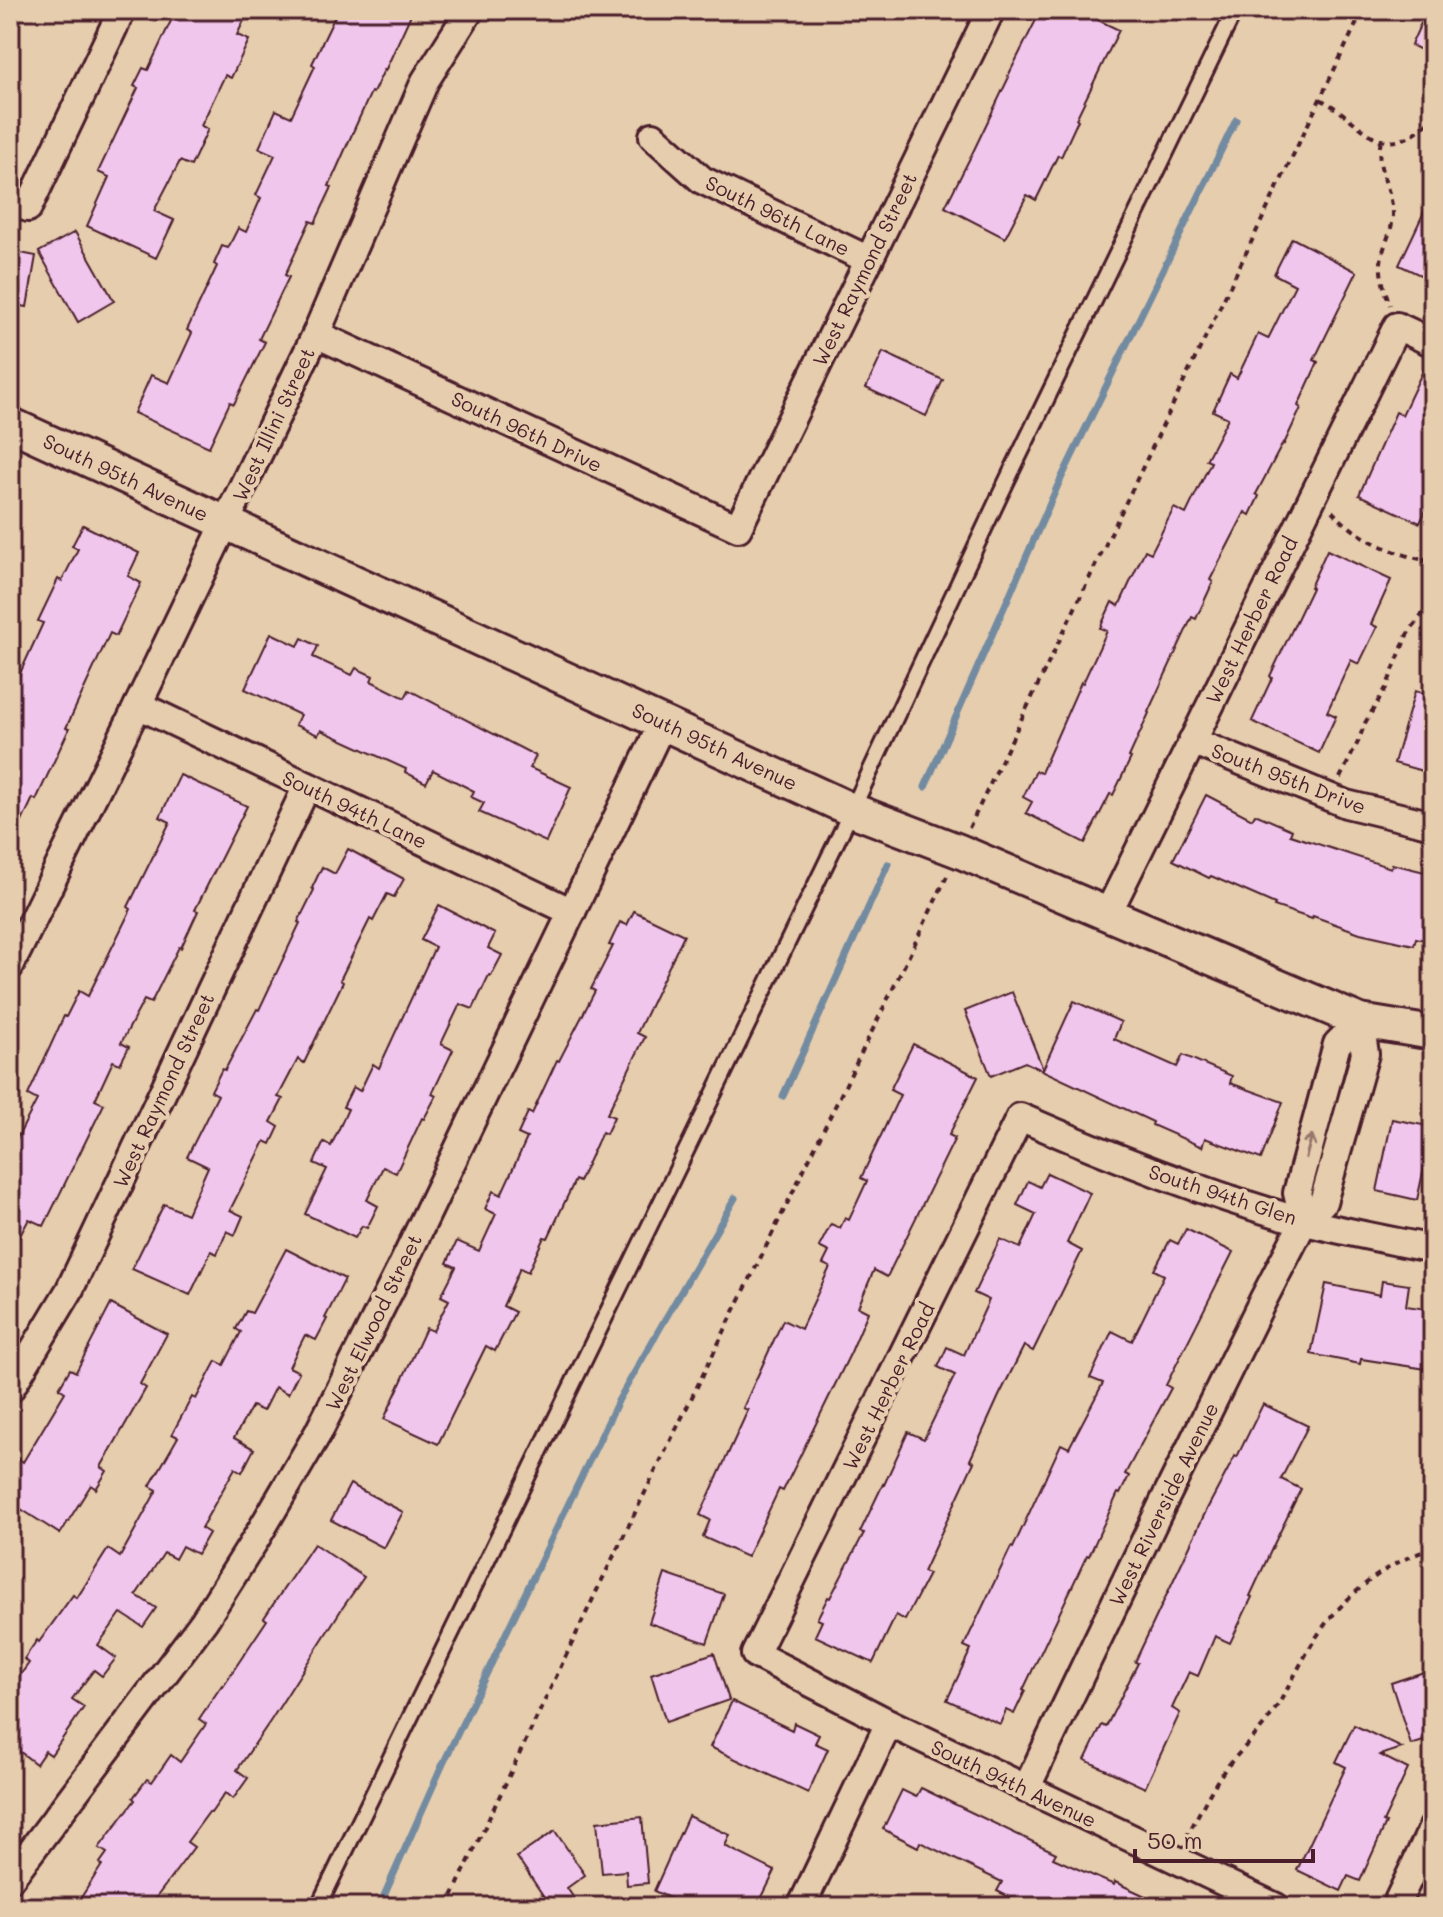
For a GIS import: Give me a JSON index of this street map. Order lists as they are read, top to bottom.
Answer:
{
  "streets": {
    "street": [
      "South 96th Lane",
      "West Raymond Street",
      "West Illini Street",
      "South 96th Drive",
      "South 95th Avenue",
      "West Herber Road",
      "South 95th Drive",
      "South 94th Lane",
      "South 94th Glen",
      "West Elwood Street",
      "West Riverside Avenue",
      "South 94th Avenue"
    ]
  },
  "crossings": [
    ["South 96th Lane", "West Raymond Street"],
    ["West Raymond Street", "South 96th Drive"],
    ["West Raymond Street", "South 94th Lane"],
    ["West Illini Street", "South 96th Drive"],
    ["West Illini Street", "South 95th Avenue"],
    ["West Illini Street", "South 94th Lane"],
    ["South 95th Avenue", "West Herber Road"],
    ["South 95th Avenue", "West Elwood Street"],
    ["West Herber Road", "South 95th Drive"],
    ["West Herber Road", "South 94th Glen"],
    ["West Herber Road", "South 94th Avenue"],
    ["South 94th Lane", "West Elwood Street"],
    ["South 94th Glen", "West Riverside Avenue"],
    ["West Riverside Avenue", "South 94th Avenue"]
  ],
  "scale_bar": "50 m"
}
